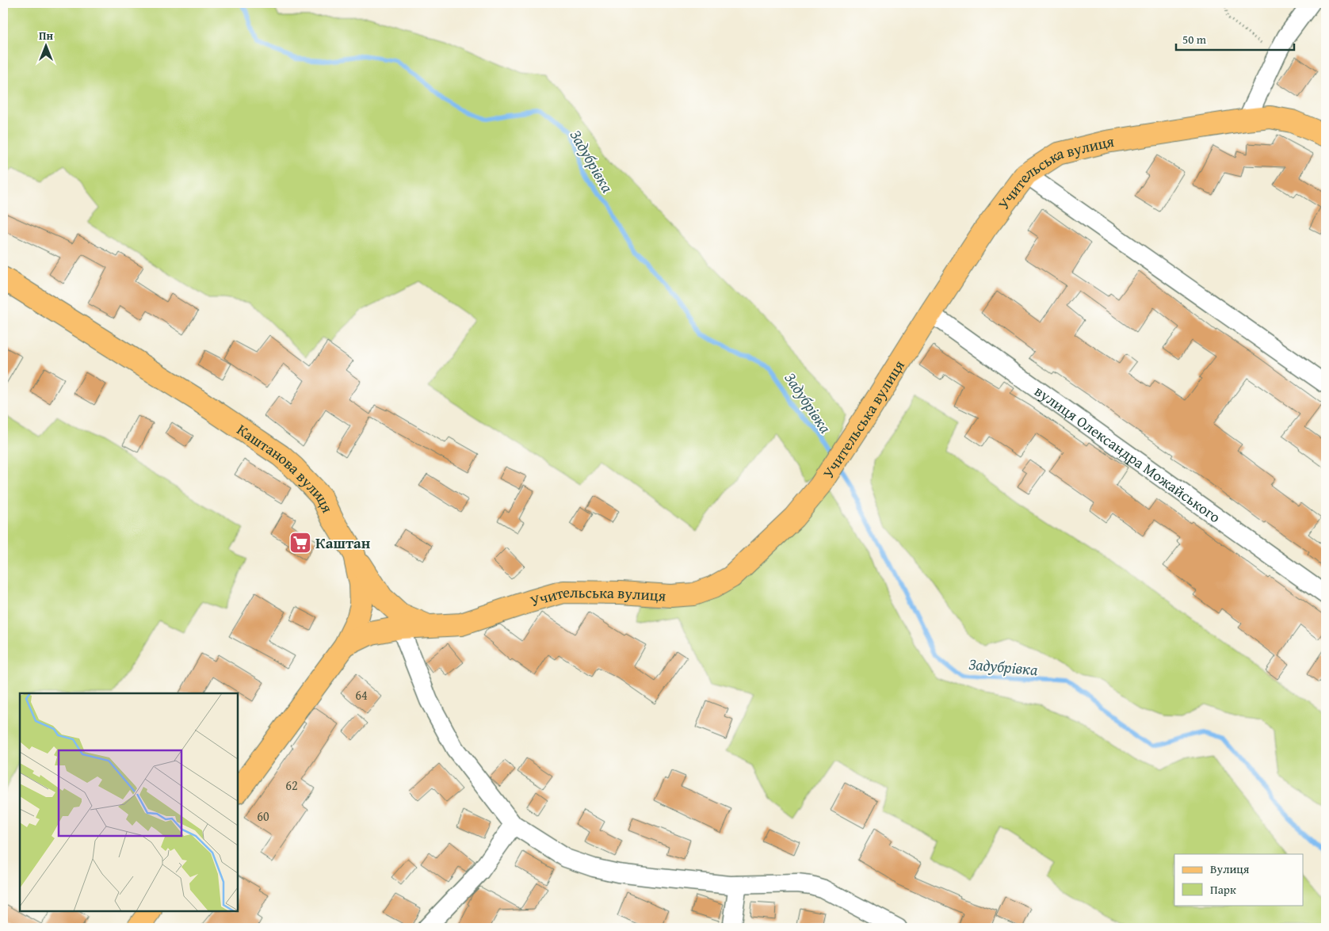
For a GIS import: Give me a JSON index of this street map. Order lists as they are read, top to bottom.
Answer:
{
  "streets": {
    "main road": ["Учительська вулиця", "Каштанова вулиця"],
    "street": ["вулиця Олександра Можайського"]
  },
  "crossings": [
    ["Учительська вулиця", "вулиця Олександра Можайського"],
    ["Учительська вулиця", "Каштанова вулиця"]
  ],
  "water": ["Задубрівка"],
  "places": {
    "supermarket": ["Каштан"]
  },
  "house_numbers": ["64", "62", "60"],
  "legend": ["Вулиця", "Парк"],
  "scale_bar": "50 m",
  "north": "top"
}
